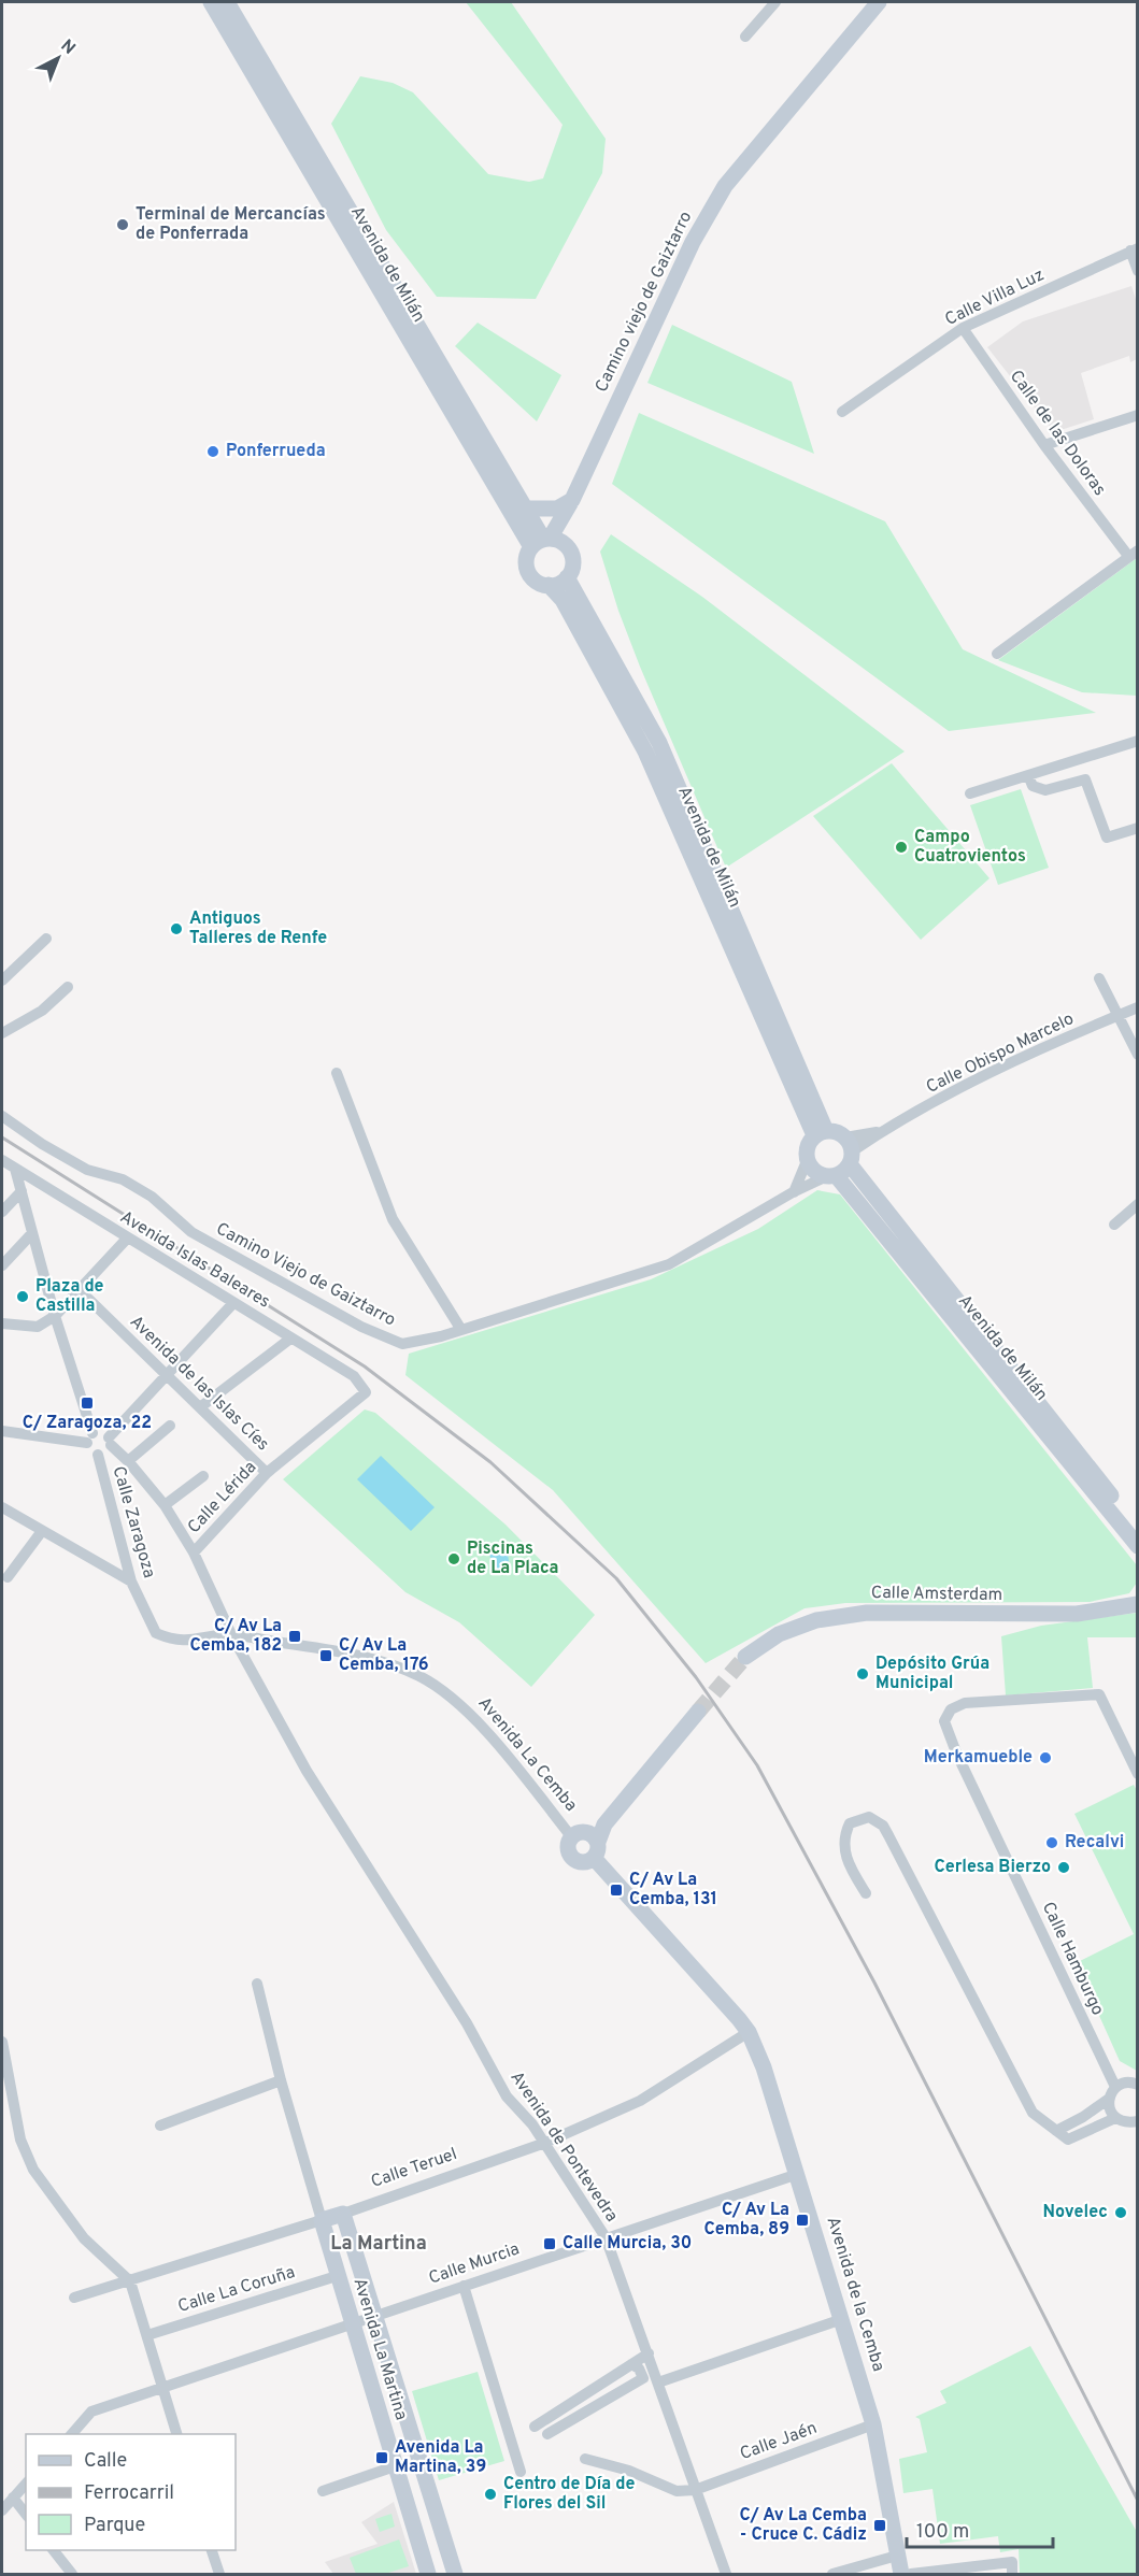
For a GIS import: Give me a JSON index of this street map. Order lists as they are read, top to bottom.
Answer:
{
  "streets": {
    "street": [
      "Avenida de Milán",
      "Calle Villa Luz",
      "Camino viejo de Gaiztarro",
      "Calle de las Doloras",
      "Calle Obispo Marcelo",
      "Avenida Islas Baleares",
      "Camino Viejo de Gaiztarro",
      "Avenida de las Islas Cíes",
      "Calle Lérida",
      "Calle Zaragoza",
      "Calle Amsterdam",
      "Avenida La Cemba",
      "Calle Hamburgo",
      "Avenida de Pontevedra",
      "Calle Teruel",
      "Calle Murcia",
      "Calle La Coruña",
      "Avenida de la Cemba",
      "Avenida La Martina",
      "Calle Jaén"
    ]
  },
  "crossings": [
    ["Avenida de Milán", "Camino viejo de Gaiztarro"],
    ["Avenida de Milán", "Calle Obispo Marcelo"],
    ["Avenida de Milán", "Camino Viejo de Gaiztarro"],
    ["Calle Villa Luz", "Calle de las Doloras"],
    ["Calle Obispo Marcelo", "Camino Viejo de Gaiztarro"],
    ["Avenida Islas Baleares", "Calle Lérida"],
    ["Avenida de las Islas Cíes", "Calle Lérida"],
    ["Calle Lérida", "Avenida de Pontevedra"],
    ["Calle Zaragoza", "Avenida La Cemba"],
    ["Calle Zaragoza", "Avenida de Pontevedra"],
    ["Avenida La Cemba", "Avenida de Pontevedra"],
    ["Avenida de Pontevedra", "Calle Teruel"],
    ["Avenida de Pontevedra", "Calle Murcia"],
    ["Avenida de Pontevedra", "Calle Jaén"],
    ["Calle Teruel", "Avenida de la Cemba"],
    ["Calle Teruel", "Avenida La Martina"],
    ["Calle Murcia", "Avenida de la Cemba"],
    ["Calle Murcia", "Avenida La Martina"],
    ["Calle La Coruña", "Avenida La Martina"],
    ["Avenida de la Cemba", "Calle Jaén"]
  ],
  "districts": ["La Martina"],
  "places": {
    "other": [
      "Terminal de Mercancías de Ponferrada",
      "Ponferrueda",
      "Campo Cuatrovientos",
      "Antiguos Talleres de Renfe",
      "Plaza de Castilla",
      "Piscinas de La Placa",
      "Depósito Grúa Municipal",
      "Merkamueble",
      "Recalvi",
      "Cerlesa Bierzo",
      "Novelec",
      "Centro de Día de Flores del Sil"
    ],
    "transit": [
      "C/ Zaragoza, 22",
      "C/ Av La Cemba, 182",
      "C/ Av La Cemba, 176",
      "C/ Av La Cemba, 131",
      "C/ Av La Cemba, 89",
      "Calle Murcia, 30",
      "Avenida La Martina, 39",
      "C/ Av La Cemba - Cruce C. Cádiz"
    ]
  },
  "legend": ["Calle", "Ferrocarril", "Parque"],
  "scale_bar": "100 m",
  "north": "top right"
}
